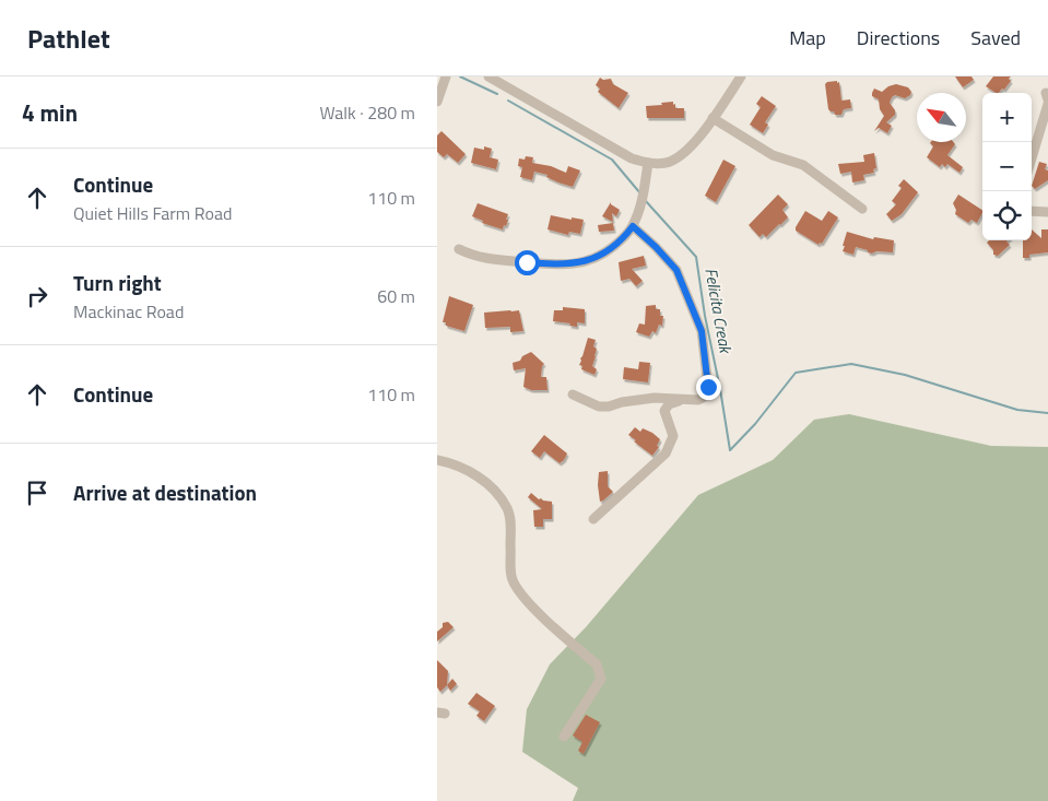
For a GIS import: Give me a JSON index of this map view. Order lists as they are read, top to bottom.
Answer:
{
  "water": ["Felicita Creak"],
  "north": "top left",
  "page": {
    "header": "Pathlet",
    "nav": ["Map", "Directions", "Saved"],
    "heading": ["4 min", "Walk · 280 m"],
    "map_buttons": ["+", "−"],
    "list": [
      ["Continue", "Quiet Hills Farm Road", "110 m"],
      ["Turn right", "Mackinac Road", "60 m"],
      ["Continue", "110 m"],
      "Arrive at destination"
    ]
  }
}
